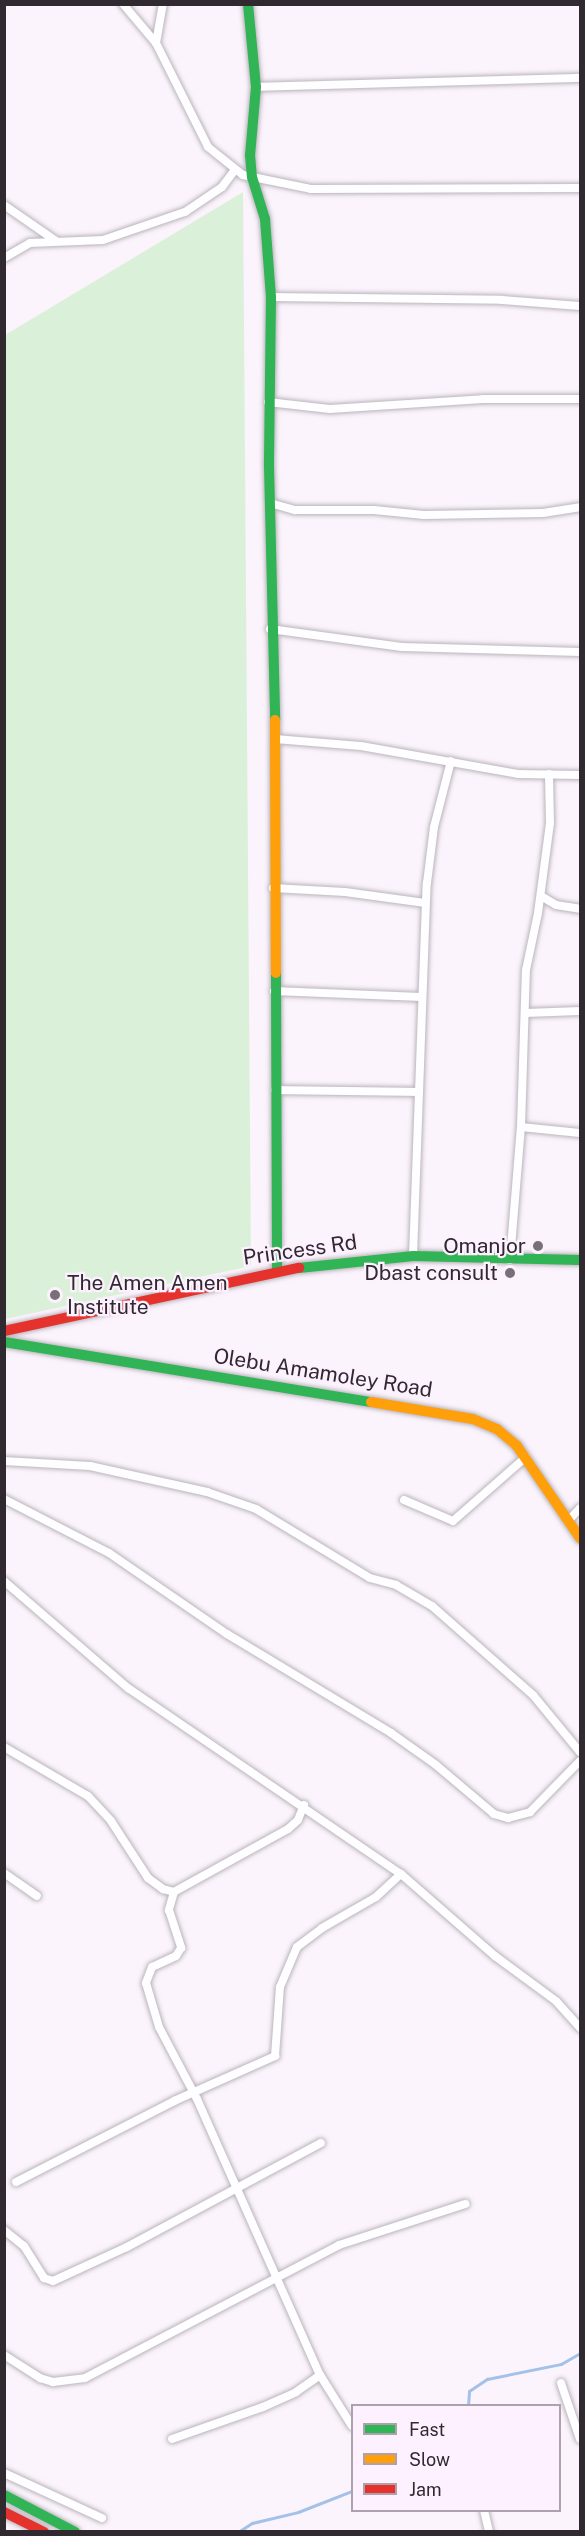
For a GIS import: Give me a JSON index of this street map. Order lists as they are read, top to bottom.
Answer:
{
  "streets": {
    "street": ["Princess Rd", "Olebu Amamoley Road"]
  },
  "places": ["Omanjor", "Dbast consult", "The Amen Amen Institute"],
  "legend": ["Fast", "Slow", "Jam"]
}
